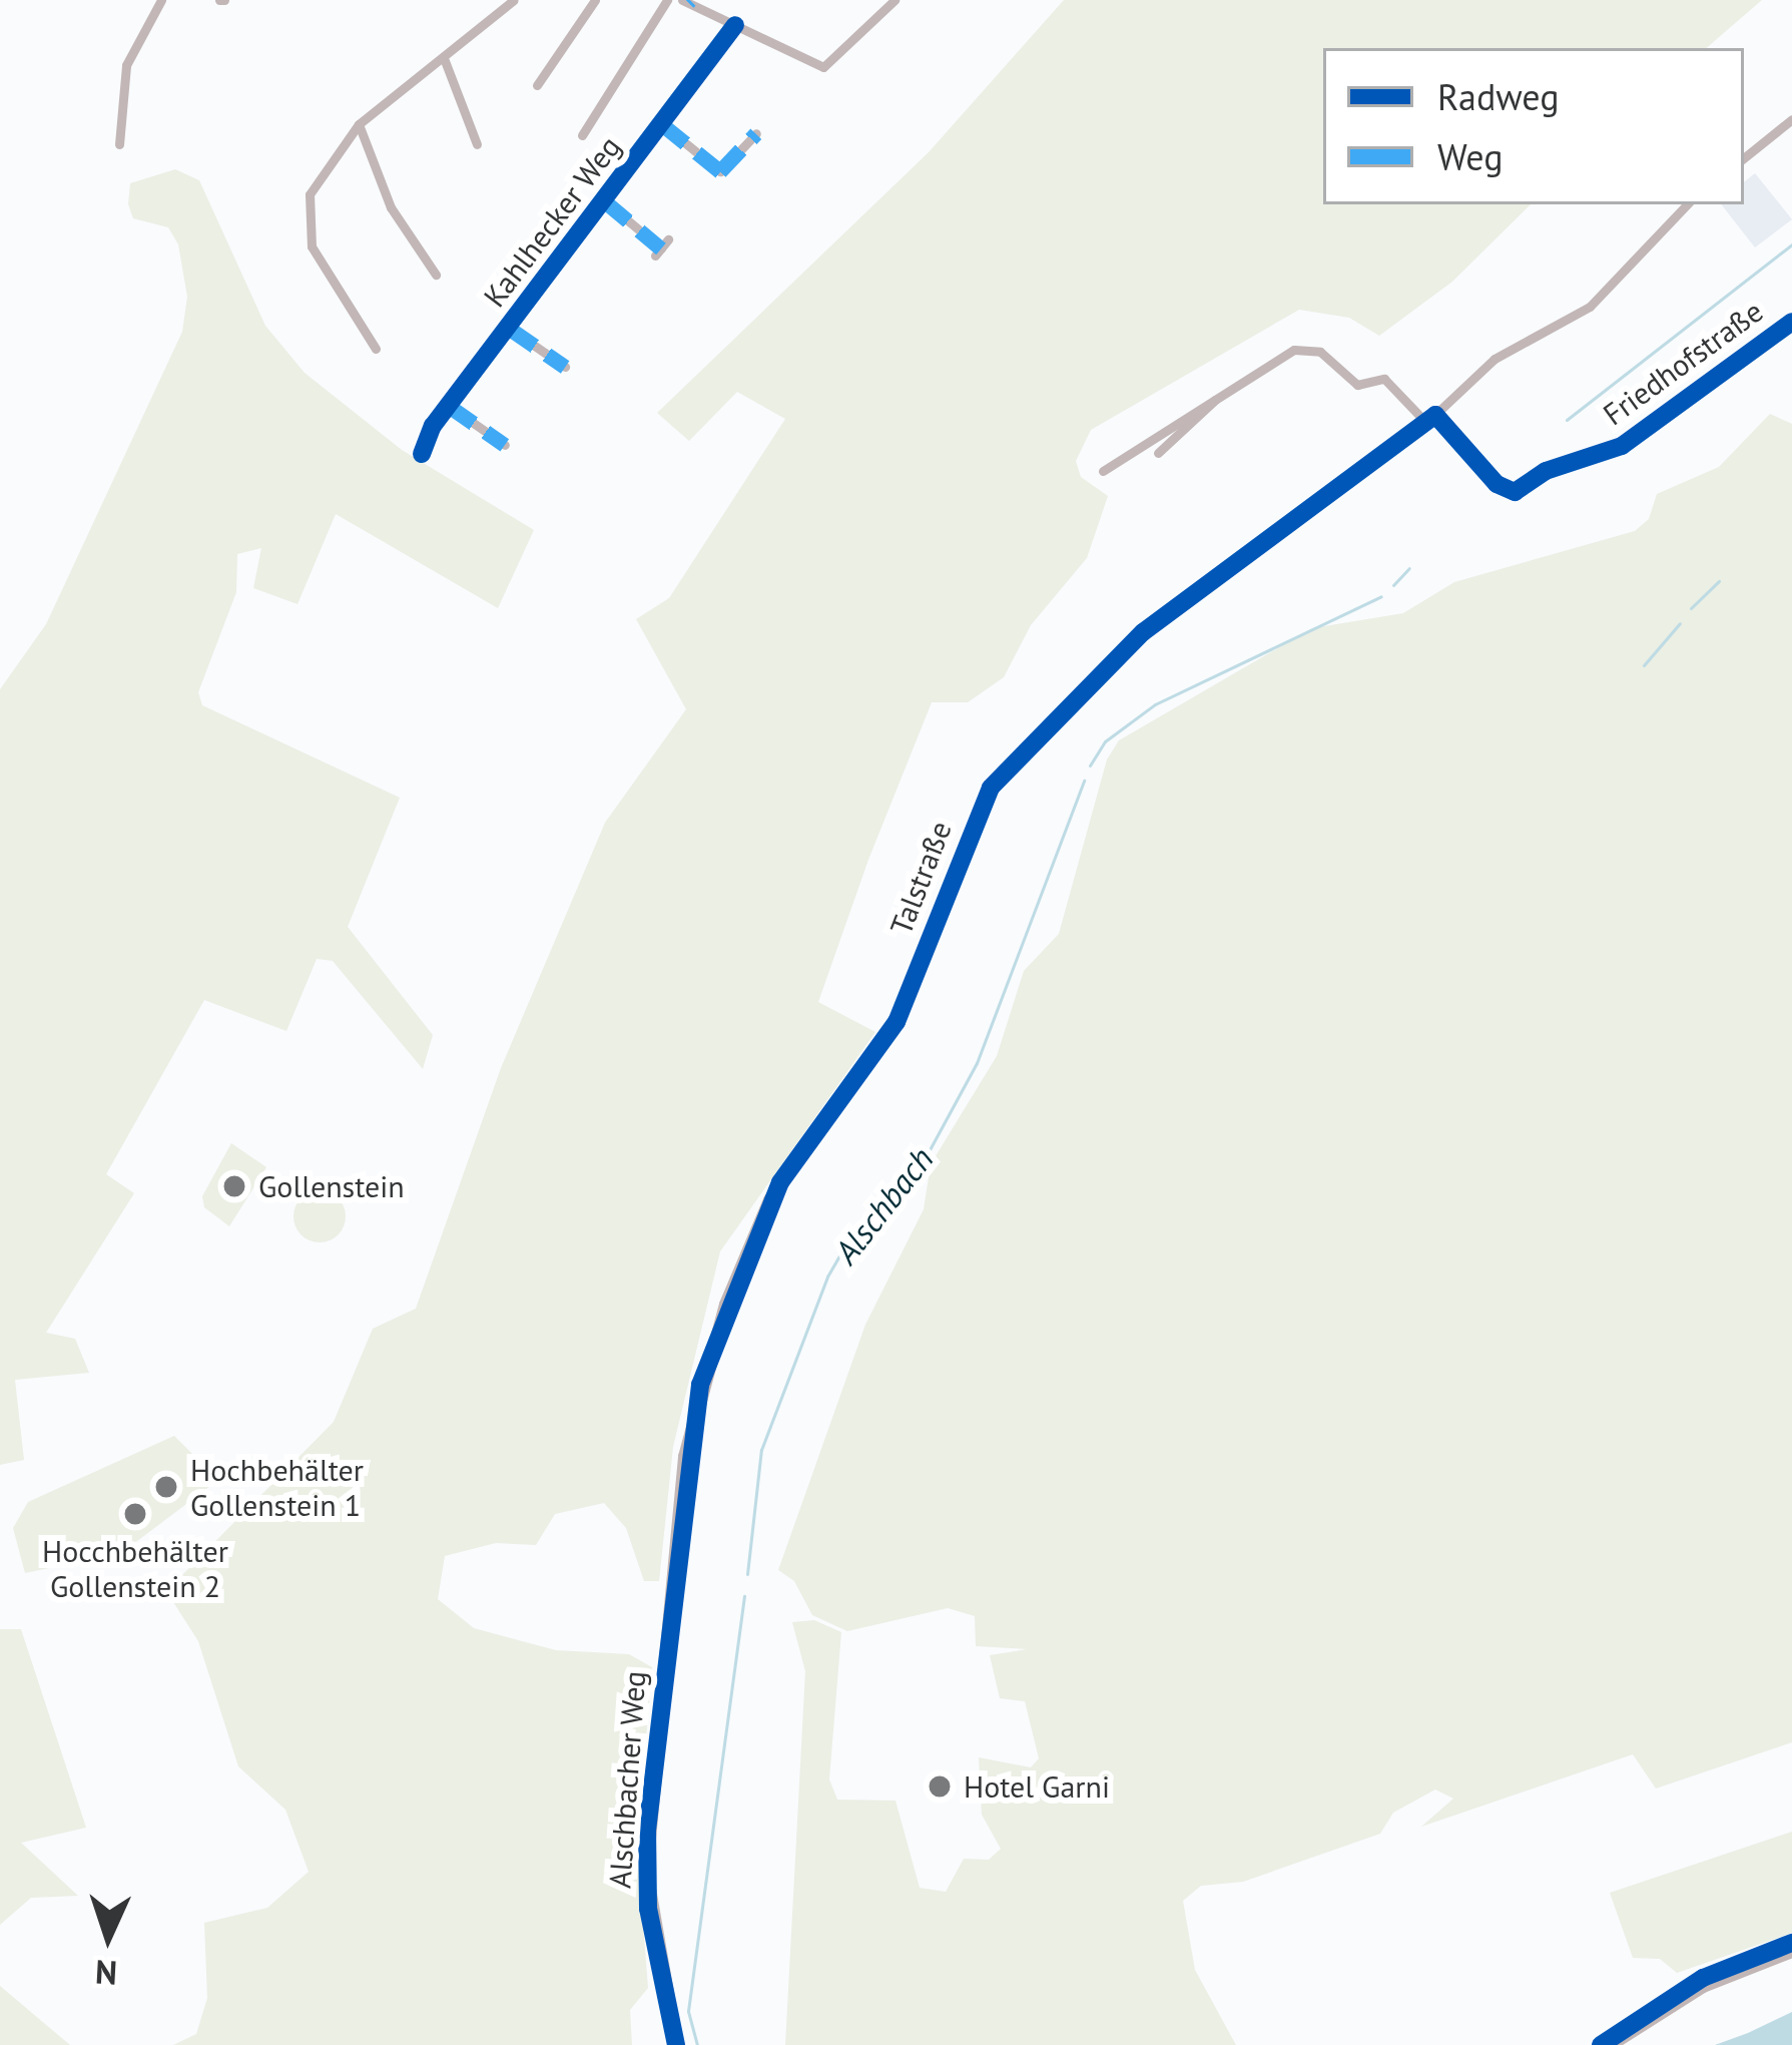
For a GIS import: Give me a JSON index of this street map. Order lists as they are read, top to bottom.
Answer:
{
  "streets": {
    "street": [
      "Kahlhecker Weg",
      "Friedhofstraße",
      "Talstraße",
      "Alschbacher Weg"
    ]
  },
  "crossings": [
    ["Friedhofstraße", "Talstraße"],
    ["Talstraße", "Alschbacher Weg"]
  ],
  "water": ["Alschbach"],
  "places": [
    "Gollenstein",
    "Hochbehälter Gollenstein 1",
    "Hocchbehälter Gollenstein 2",
    "Hotel Garni"
  ],
  "legend": ["Radweg", "Weg"],
  "north": "bottom"
}
